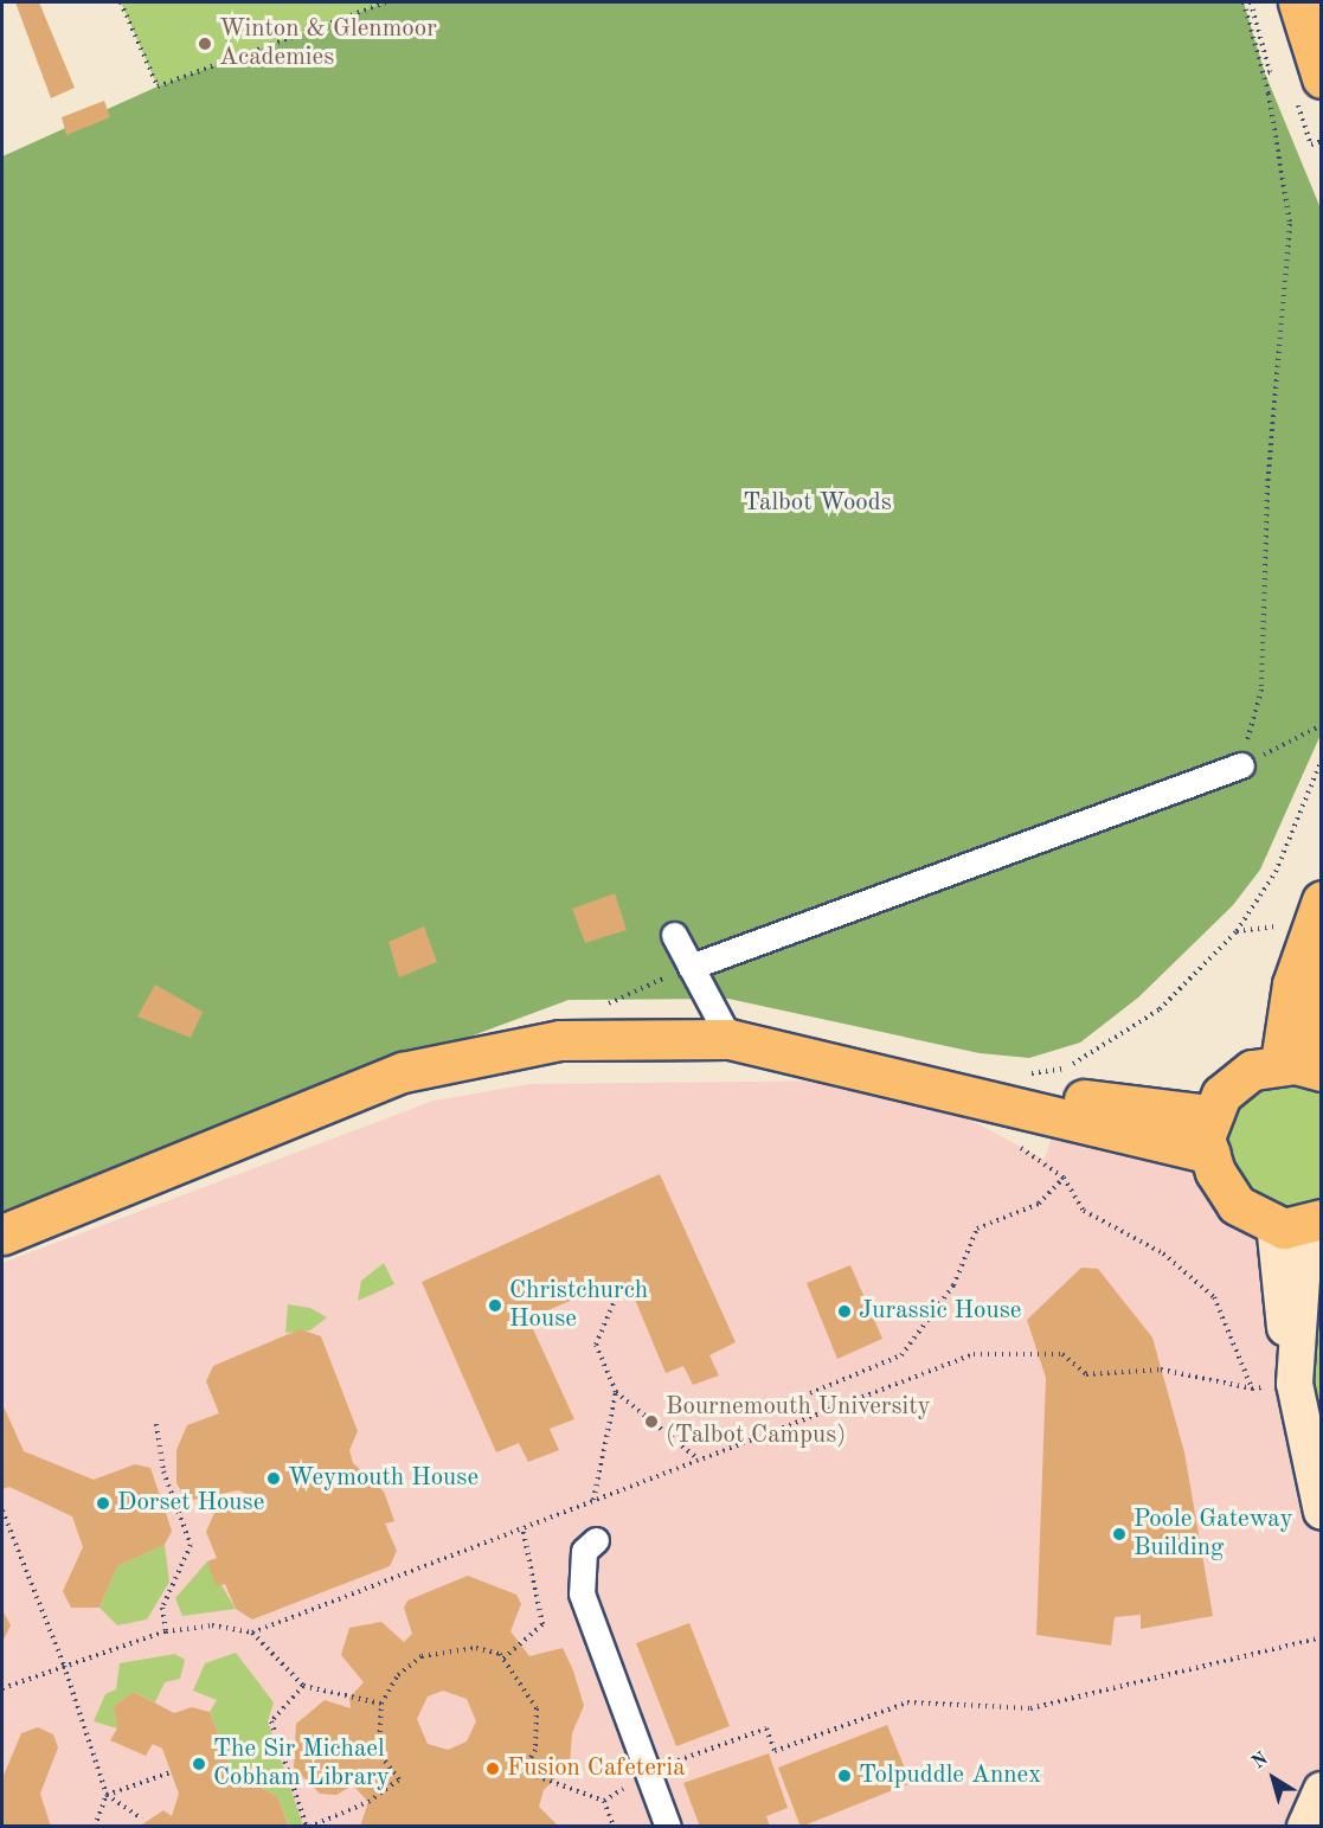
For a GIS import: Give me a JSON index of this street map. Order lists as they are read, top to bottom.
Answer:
{
  "parks": ["Talbot Woods"],
  "places": [
    "Winton & Glenmoor Academies",
    "Christchurch House",
    "Jurassic House",
    "Bournemouth University (Talbot Campus)",
    "Weymouth House",
    "Dorset House",
    "Poole Gateway Building",
    "The Sir Michael Cobham Library",
    "Fusion Cafeteria",
    "Tolpuddle Annex"
  ],
  "north": "top left"
}
